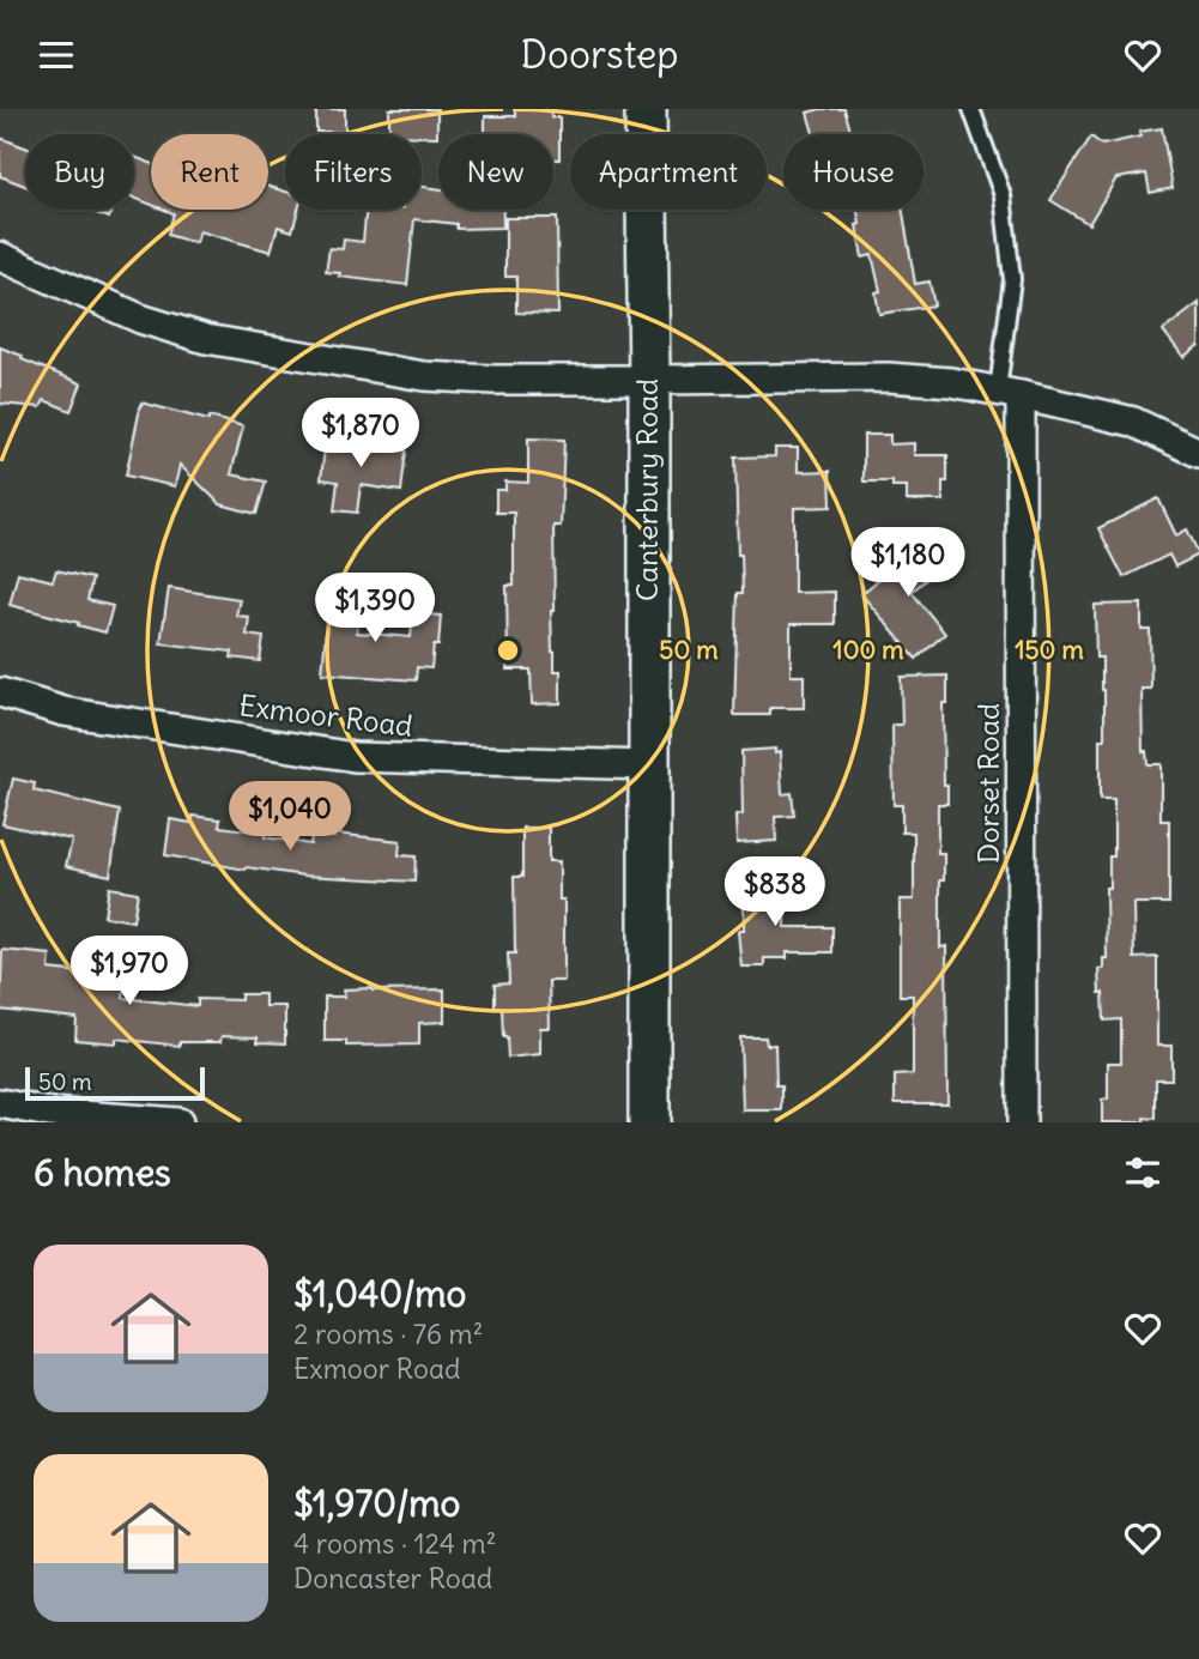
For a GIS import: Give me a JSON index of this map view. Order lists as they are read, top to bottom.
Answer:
{
  "streets": {
    "street": ["Canterbury Road", "Exmoor Road", "Dorset Road"]
  },
  "crossings": [
    ["Canterbury Road", "Exmoor Road"]
  ],
  "scale_bar": "50 m",
  "page": {
    "header": "Doorstep",
    "chip": [
      "Buy",
      "Rent",
      "Filters",
      "New",
      "Apartment",
      "House"
    ],
    "price": [
      "$1,870",
      "$1,180",
      "$1,390",
      "$1,040",
      "$838",
      "$1,970"
    ],
    "scale": "50 m",
    "heading": "6 homes",
    "list": [
      {
        "name": "$1,040/mo",
        "note": "2 rooms · 76 m² · Exmoor Road"
      },
      {
        "name": "$1,970/mo",
        "note": "4 rooms · 124 m² · Doncaster Road"
      }
    ]
  },
  "rings": ["50 m", "100 m", "150 m"]
}
